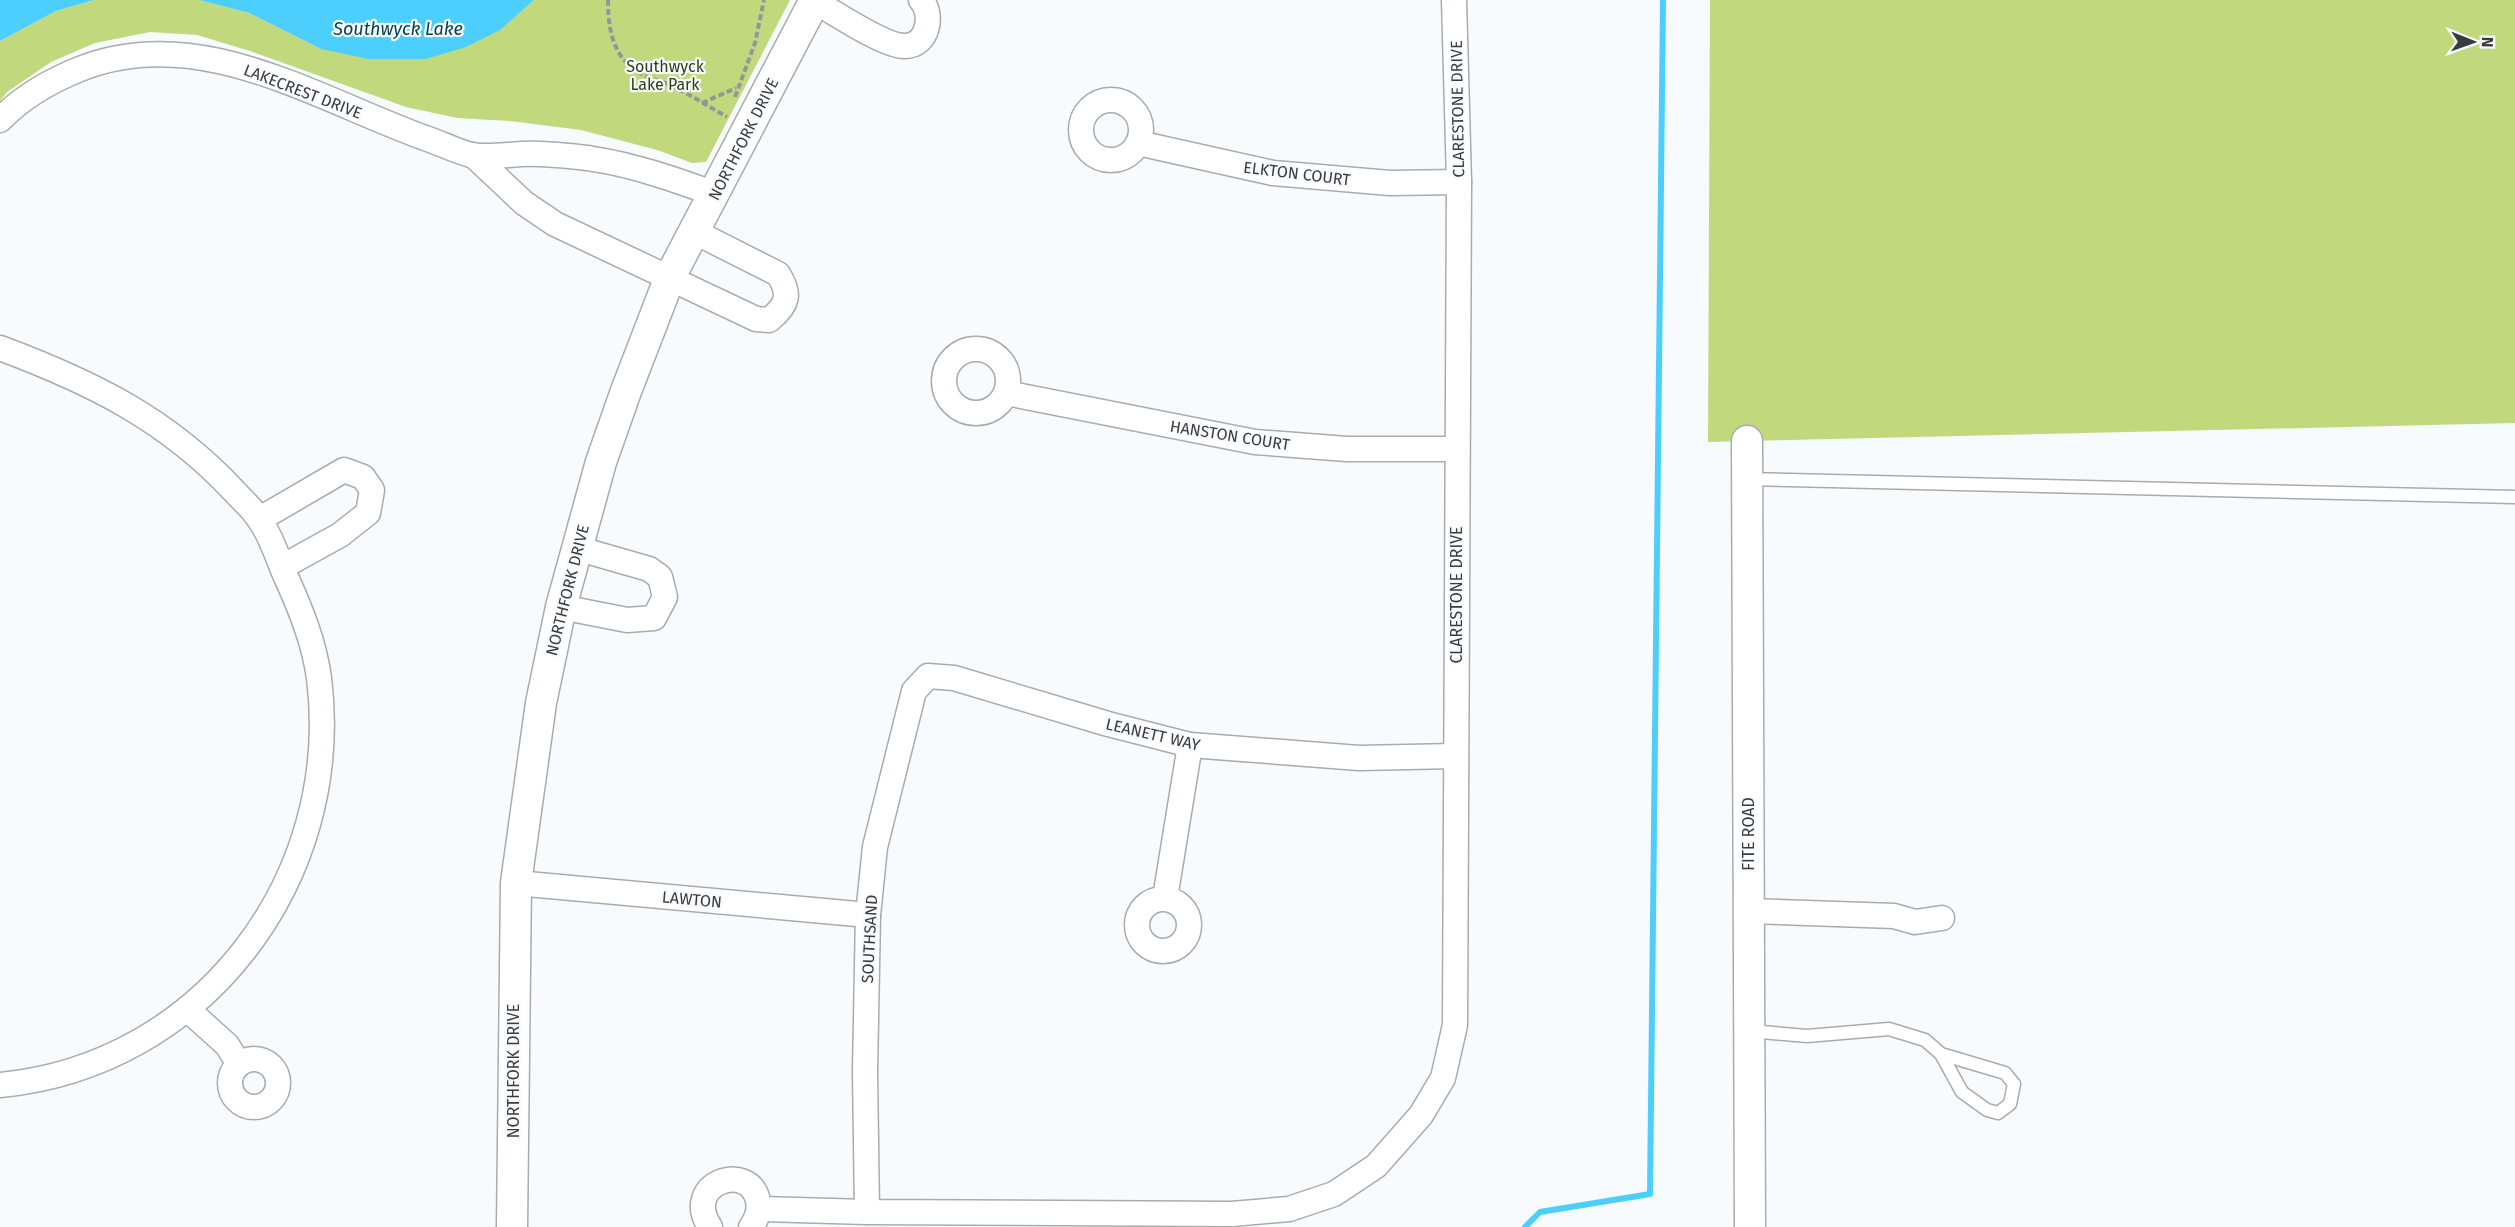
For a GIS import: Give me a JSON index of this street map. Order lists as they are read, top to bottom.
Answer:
{
  "streets": {
    "street": [
      "LAKECREST DRIVE",
      "CLARESTONE DRIVE",
      "NORTHFORK DRIVE",
      "ELKTON COURT",
      "HANSTON COURT",
      "LEANETT WAY",
      "FITE ROAD",
      "LAWTON",
      "SOUTHSAND"
    ]
  },
  "crossings": [
    ["LAKECREST DRIVE", "NORTHFORK DRIVE"],
    ["CLARESTONE DRIVE", "ELKTON COURT"],
    ["CLARESTONE DRIVE", "HANSTON COURT"],
    ["CLARESTONE DRIVE", "LEANETT WAY"],
    ["CLARESTONE DRIVE", "SOUTHSAND"],
    ["NORTHFORK DRIVE", "LAWTON"],
    ["LEANETT WAY", "SOUTHSAND"],
    ["LAWTON", "SOUTHSAND"]
  ],
  "water": ["Southwyck Lake"],
  "parks": ["Southwyck Lake Park"],
  "north": "right"
}
